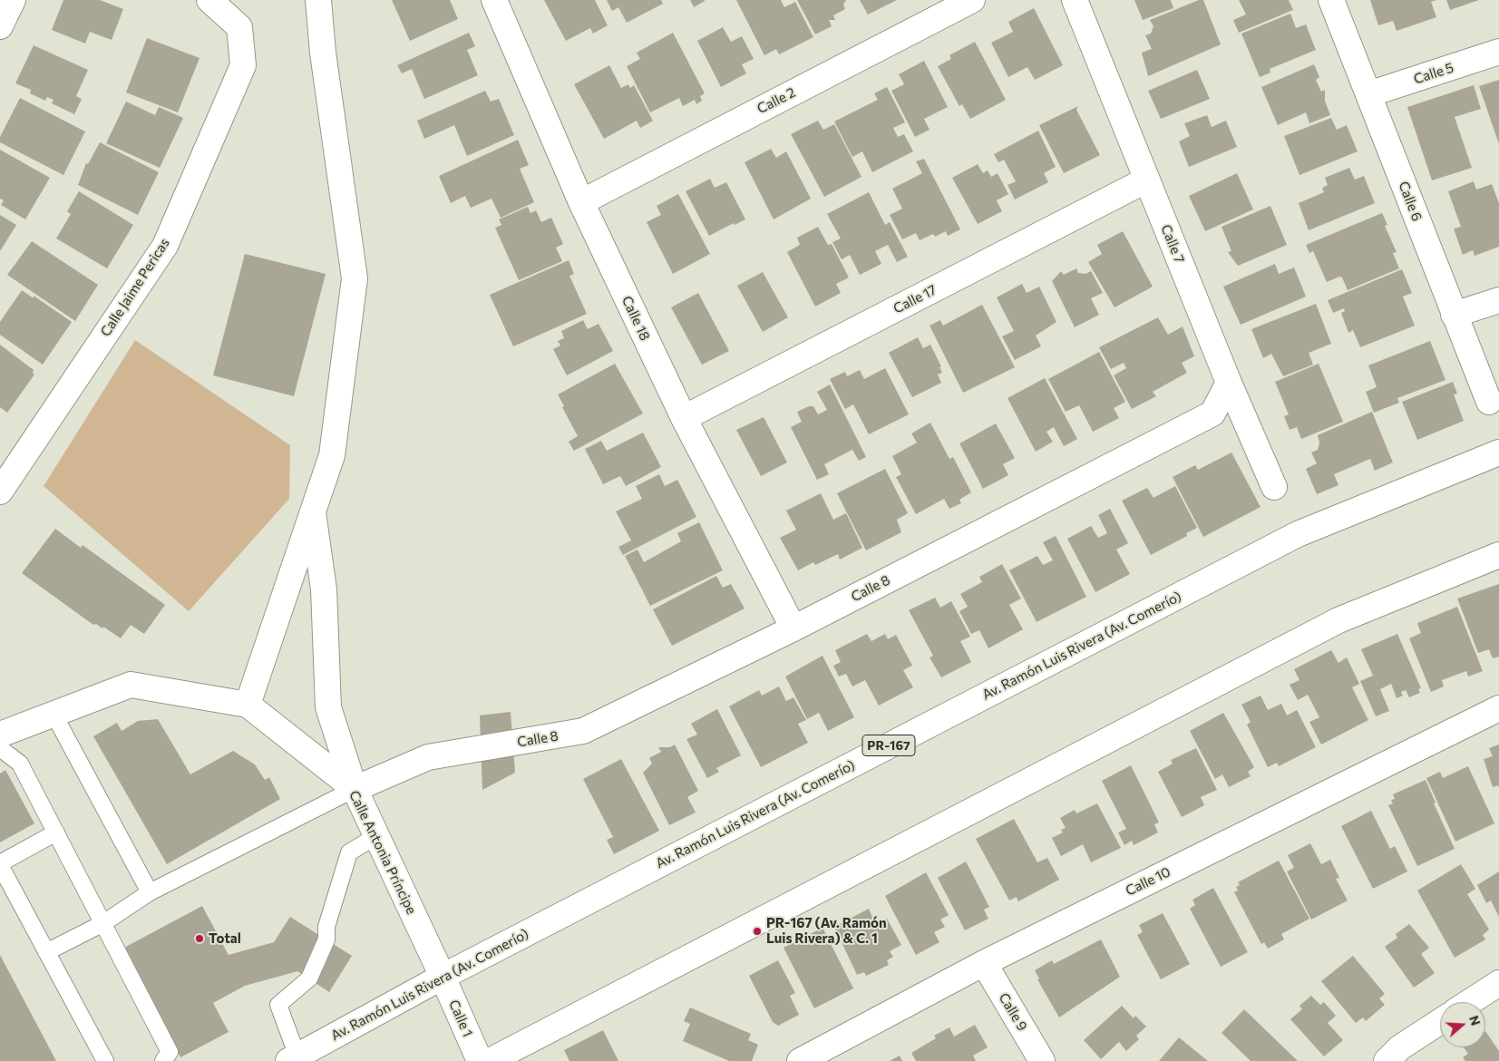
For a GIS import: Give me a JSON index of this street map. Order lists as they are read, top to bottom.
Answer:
{
  "streets": {
    "street": [
      "Calle 5",
      "Calle 2",
      "Calle 6",
      "Calle 7",
      "Calle Jaime Pericas",
      "Calle 17",
      "Calle 18",
      "Calle 8",
      "Av. Ramón Luis Rivera (Av. Comerío)",
      "PR-167",
      "Calle Antonia Príncipe",
      "Calle 10",
      "Calle 9",
      "Calle 1"
    ]
  },
  "crossings": [
    ["Calle 5", "Calle 6"],
    ["Calle 2", "Calle 18"],
    ["Calle 7", "Calle 17"],
    ["Calle 7", "Calle 8"],
    ["Calle 17", "Calle 18"],
    ["Calle 18", "Calle 8"],
    ["Calle 8", "Calle Antonia Príncipe"],
    ["Av. Ramón Luis Rivera (Av. Comerío)", "Calle Antonia Príncipe"],
    ["Av. Ramón Luis Rivera (Av. Comerío)", "Calle 1"],
    ["Calle Antonia Príncipe", "Calle 1"],
    ["Calle 10", "Calle 9"]
  ],
  "places": ["PR-167 (Av. Ramón Luis Rivera) & C. 1", "Total"],
  "north": "right"
}
